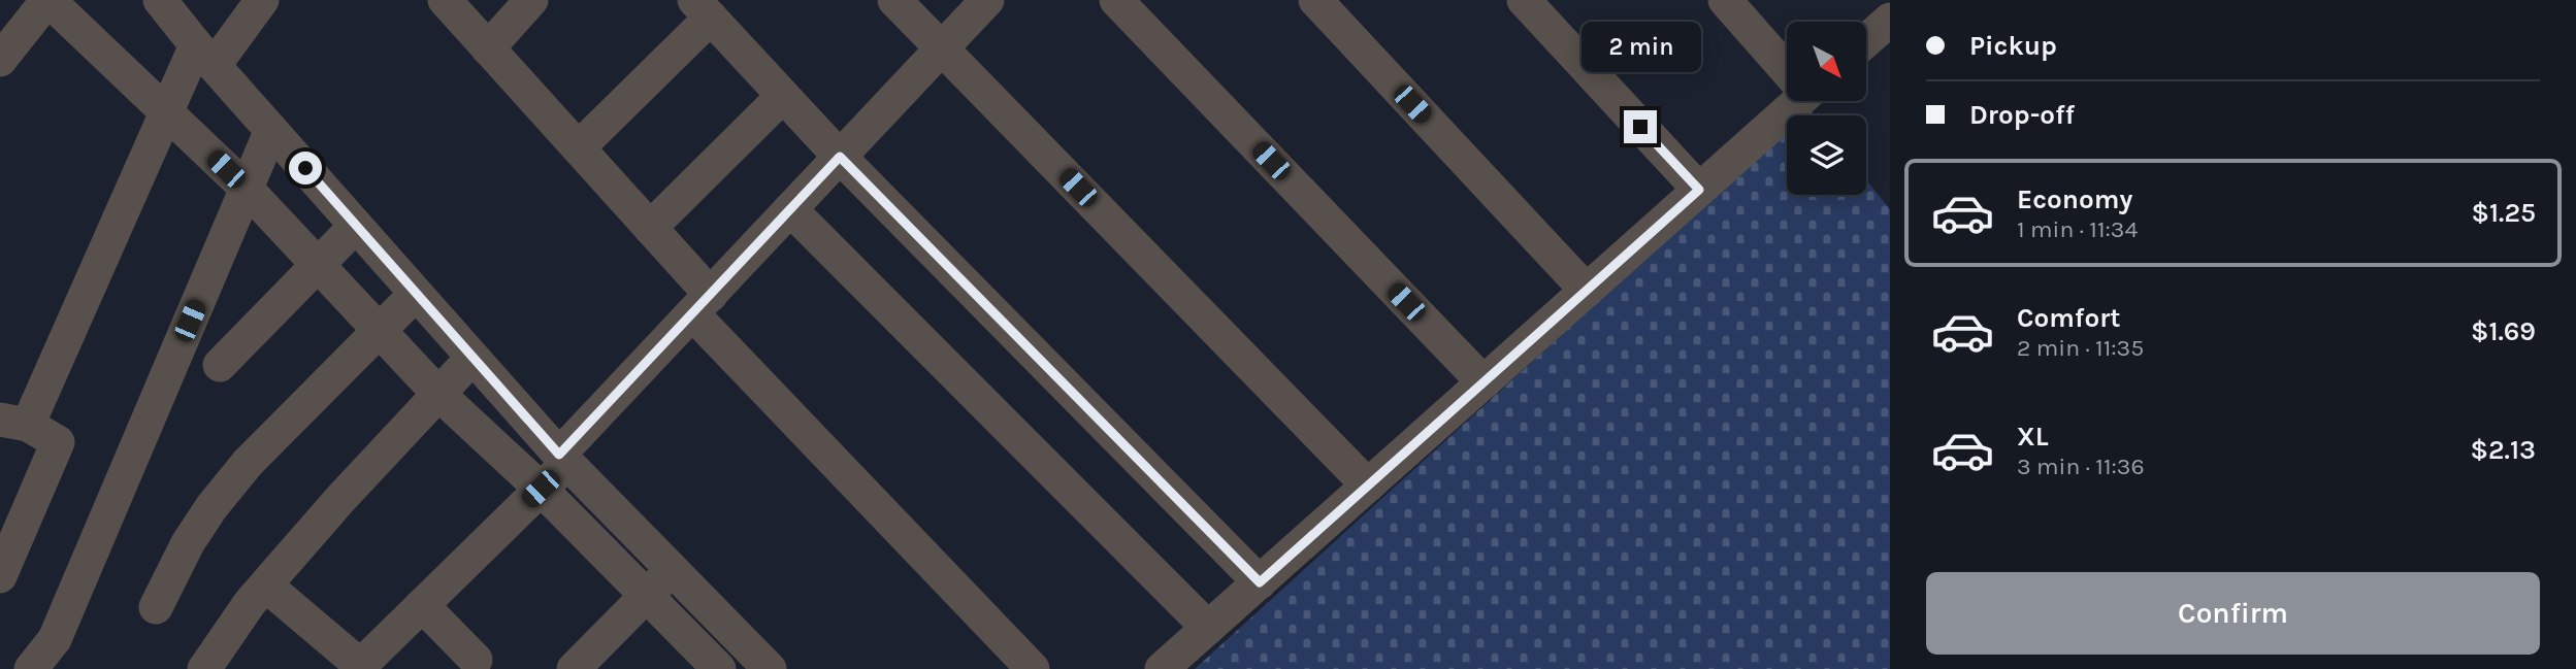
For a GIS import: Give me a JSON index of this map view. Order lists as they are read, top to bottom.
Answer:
{
  "north": "bottom right",
  "page": {
    "banner": ["Pickup", "Drop-off"],
    "bubble": "2 min",
    "list": [
      {
        "name": "Economy",
        "note": "1 min · 11:34",
        "value": "$1.25"
      },
      {
        "name": "Comfort",
        "note": "2 min · 11:35",
        "value": "$1.69"
      },
      {
        "name": "XL",
        "note": "3 min · 11:36",
        "value": "$2.13"
      }
    ],
    "buttons": "Confirm"
  }
}
